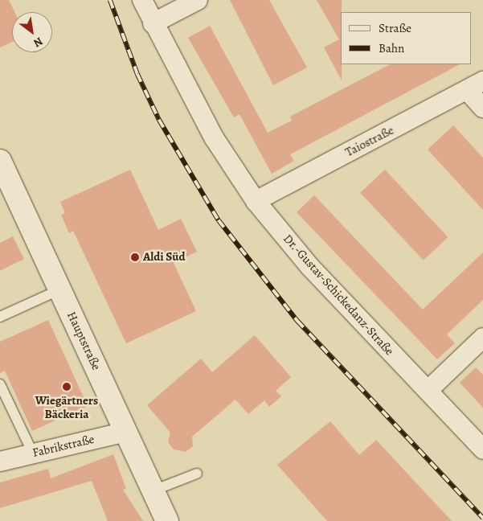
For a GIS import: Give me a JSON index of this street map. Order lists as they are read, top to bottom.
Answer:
{
  "streets": {
    "street": [
      "Taiostraße",
      "Dr.-Gustav-Schickedanz-Straße",
      "Hauptstraße",
      "Fabrikstraße"
    ]
  },
  "crossings": [
    ["Taiostraße", "Dr.-Gustav-Schickedanz-Straße"],
    ["Hauptstraße", "Fabrikstraße"]
  ],
  "places": ["Aldi Süd", "Wiegärtners Bäckeria"],
  "legend": ["Straße", "Bahn"],
  "north": "bottom right"
}
